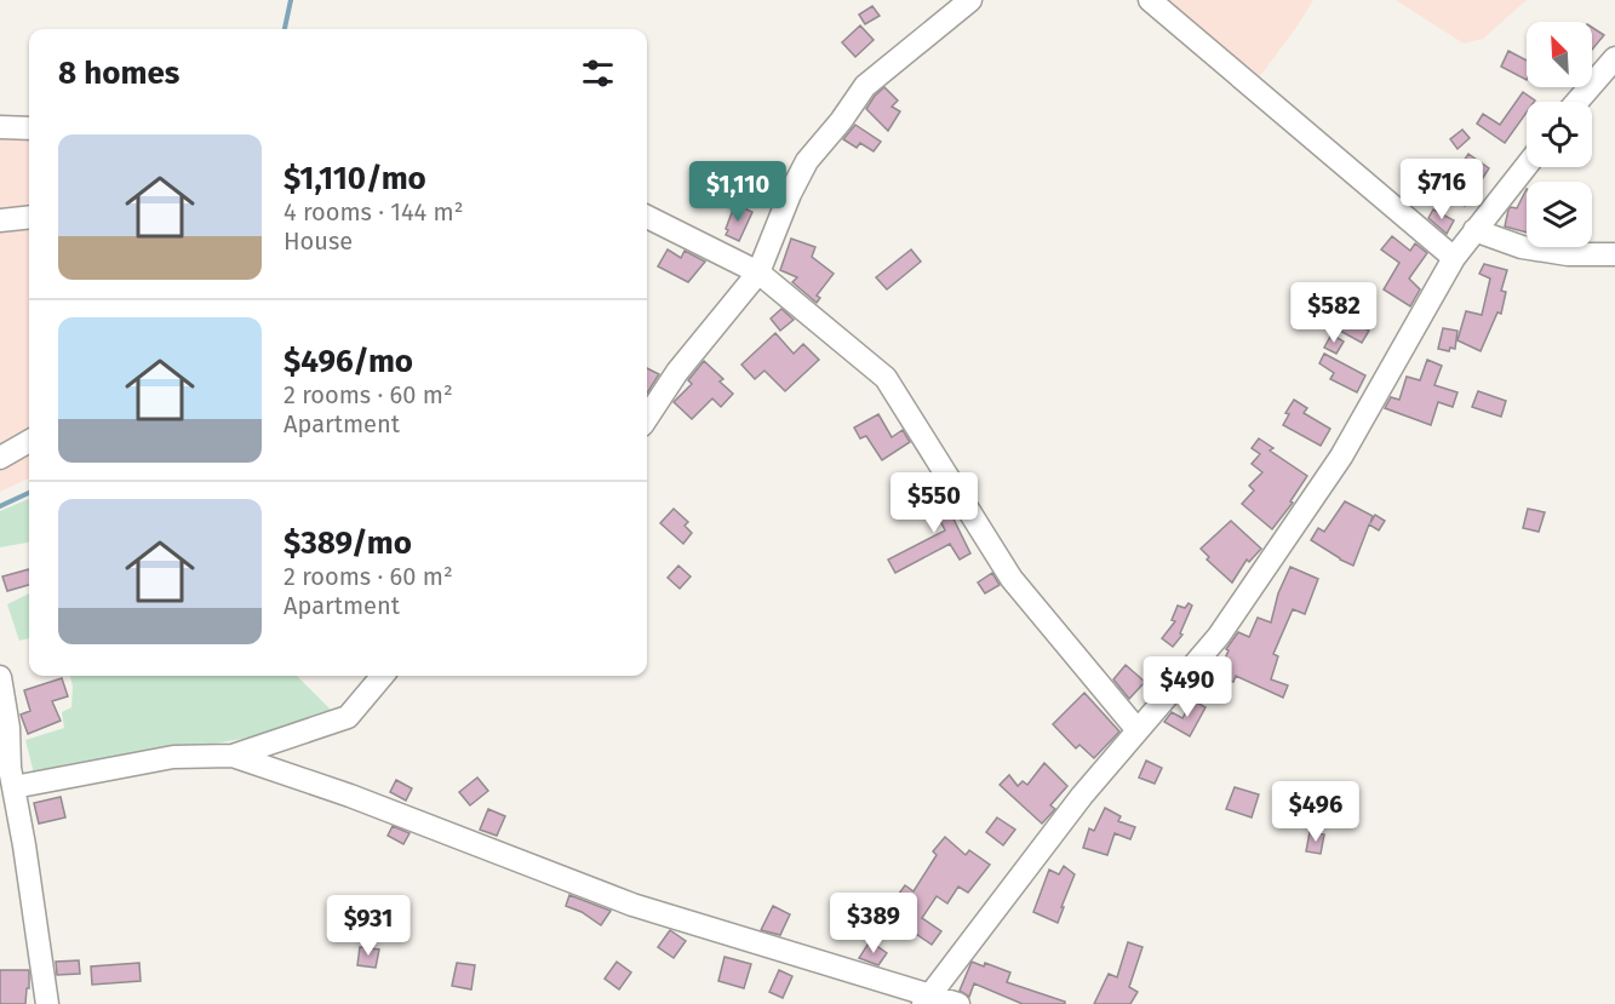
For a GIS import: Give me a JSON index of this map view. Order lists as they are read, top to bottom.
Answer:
{
  "north": "top left",
  "page": {
    "heading": "8 homes",
    "list": [
      {
        "name": "$1,110/mo",
        "note": "4 rooms · 144 m² · House"
      },
      {
        "name": "$496/mo",
        "note": "2 rooms · 60 m² · Apartment"
      },
      {
        "name": "$389/mo",
        "note": "2 rooms · 60 m² · Apartment"
      }
    ],
    "price": [
      "$716",
      "$1,110",
      "$582",
      "$550",
      "$490",
      "$496",
      "$389",
      "$931"
    ]
  }
}
